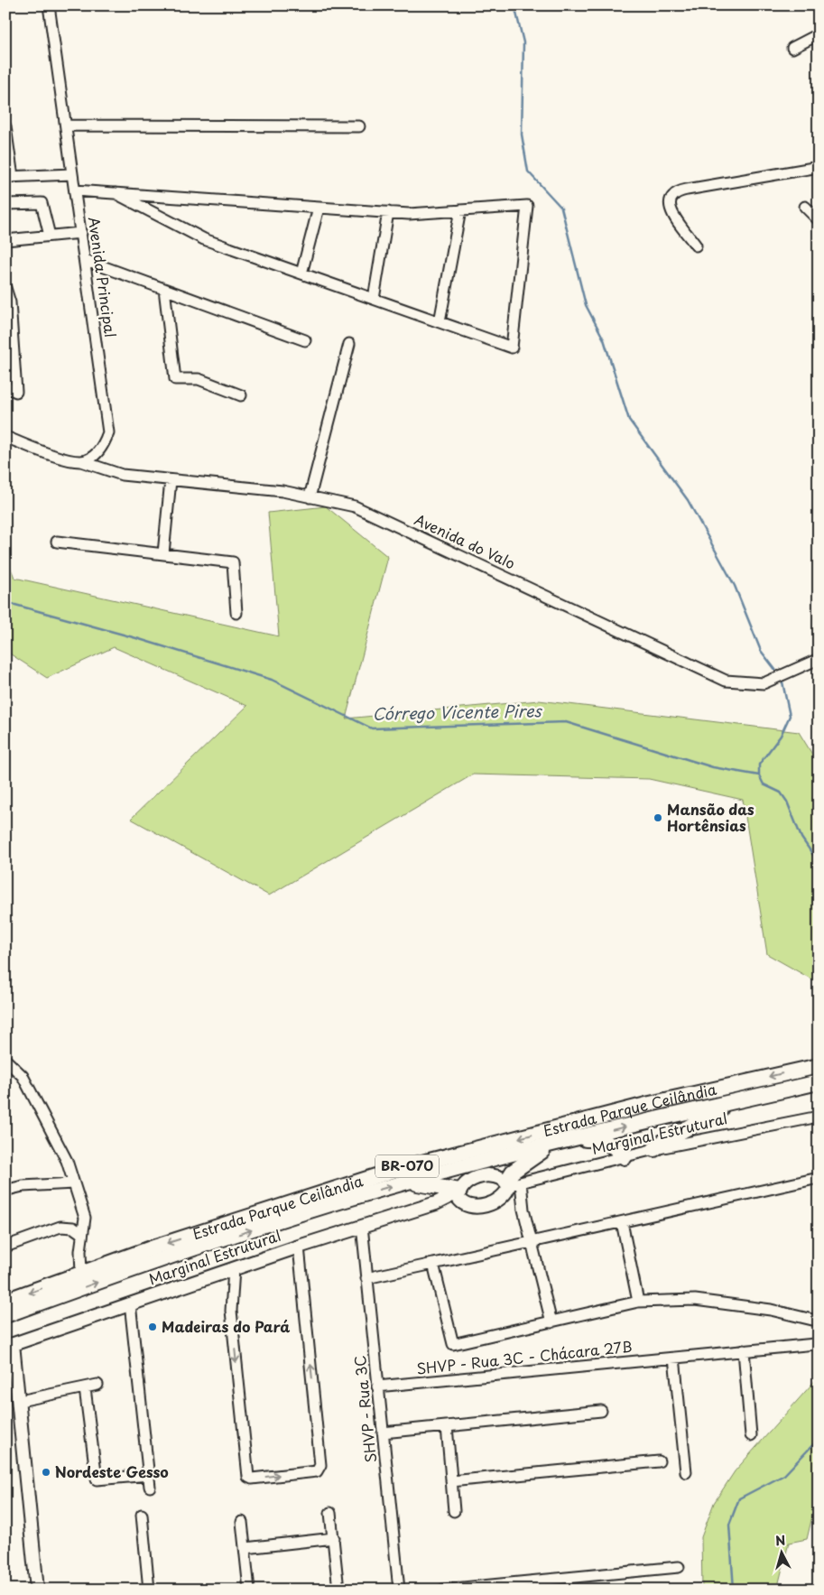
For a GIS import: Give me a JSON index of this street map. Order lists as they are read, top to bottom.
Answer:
{
  "streets": {
    "highway": ["Estrada Parque Ceilândia", "BR-070"],
    "main road": ["Marginal Estrutural"],
    "street": [
      "Avenida Principal",
      "Avenida do Valo",
      "SHVP - Rua 3C - Chácara 27B",
      "SHVP - Rua 3C"
    ]
  },
  "crossings": [
    ["Avenida Principal", "Avenida do Valo"],
    ["Marginal Estrutural", "SHVP - Rua 3C"],
    ["SHVP - Rua 3C - Chácara 27B", "SHVP - Rua 3C"]
  ],
  "water": ["Córrego Vicente Pires"],
  "places": ["Mansão das Hortênsias", "Madeiras do Pará", "Nordeste Gesso"],
  "north": "top"
}
